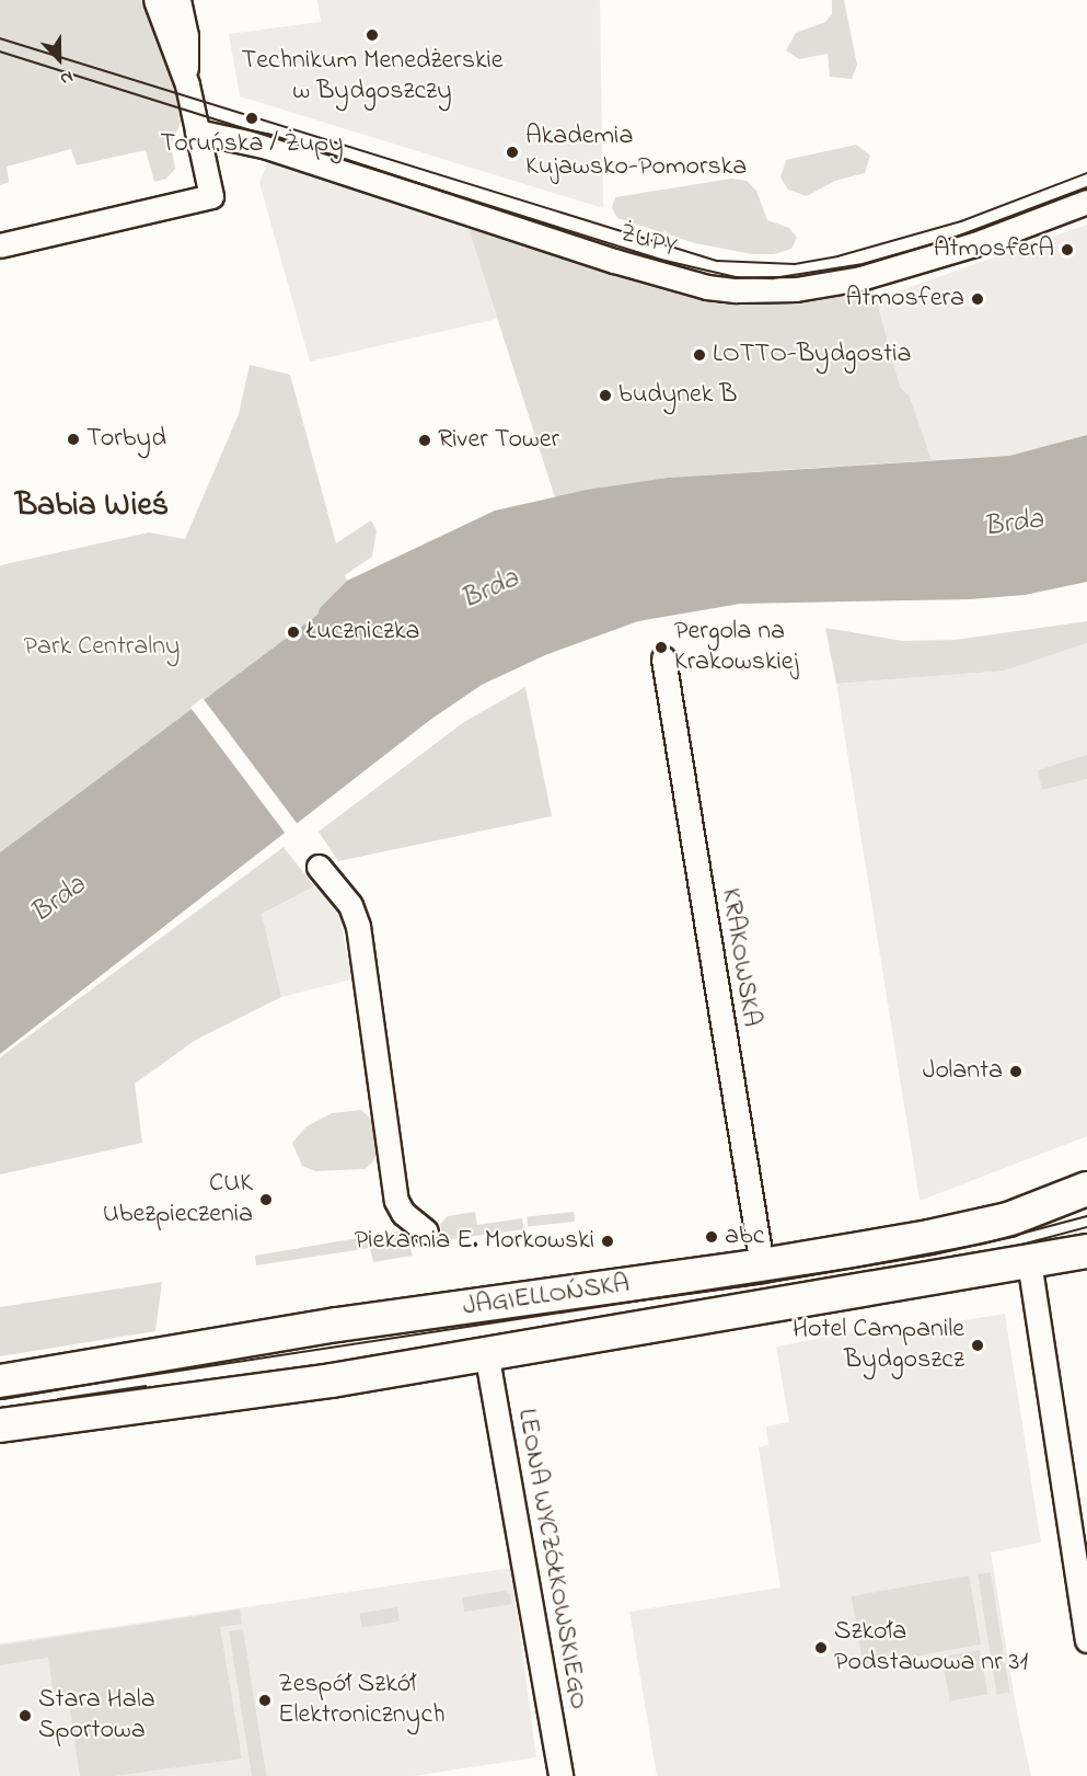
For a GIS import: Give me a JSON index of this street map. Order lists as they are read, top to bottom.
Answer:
{
  "streets": {
    "main road": ["JAGIELLOŃSKA"],
    "street": ["ŻUPY", "KRAKOWSKA", "LEONA WYCZÓŁKOWSKIEGO"]
  },
  "crossings": [
    ["KRAKOWSKA", "JAGIELLOŃSKA"],
    ["JAGIELLOŃSKA", "LEONA WYCZÓŁKOWSKIEGO"]
  ],
  "districts": ["Babia Wieś"],
  "water": ["Brda"],
  "parks": ["Park Centralny"],
  "places": [
    "Technikum Menedżerskie w Bydgoszczy",
    "Toruńska / Żupy",
    "Akademia Kujawsko-Pomorska",
    "AtmosferA",
    "Atmosfera",
    "LOTTO-Bydgostia",
    "budynek B",
    "Torbyd",
    "River Tower",
    "Łuczniczka",
    "Pergola na Krakowskiej",
    "Jolanta",
    "CUK Ubezpieczenia",
    "abc",
    "Piekarnia E. Morkowski",
    "Hotel Campanile Bydgoszcz",
    "Szkoła Podstawowa nr 31",
    "Zespół Szkół Elektronicznych",
    "Stara Hala Sportowa"
  ],
  "north": "bottom"
}
